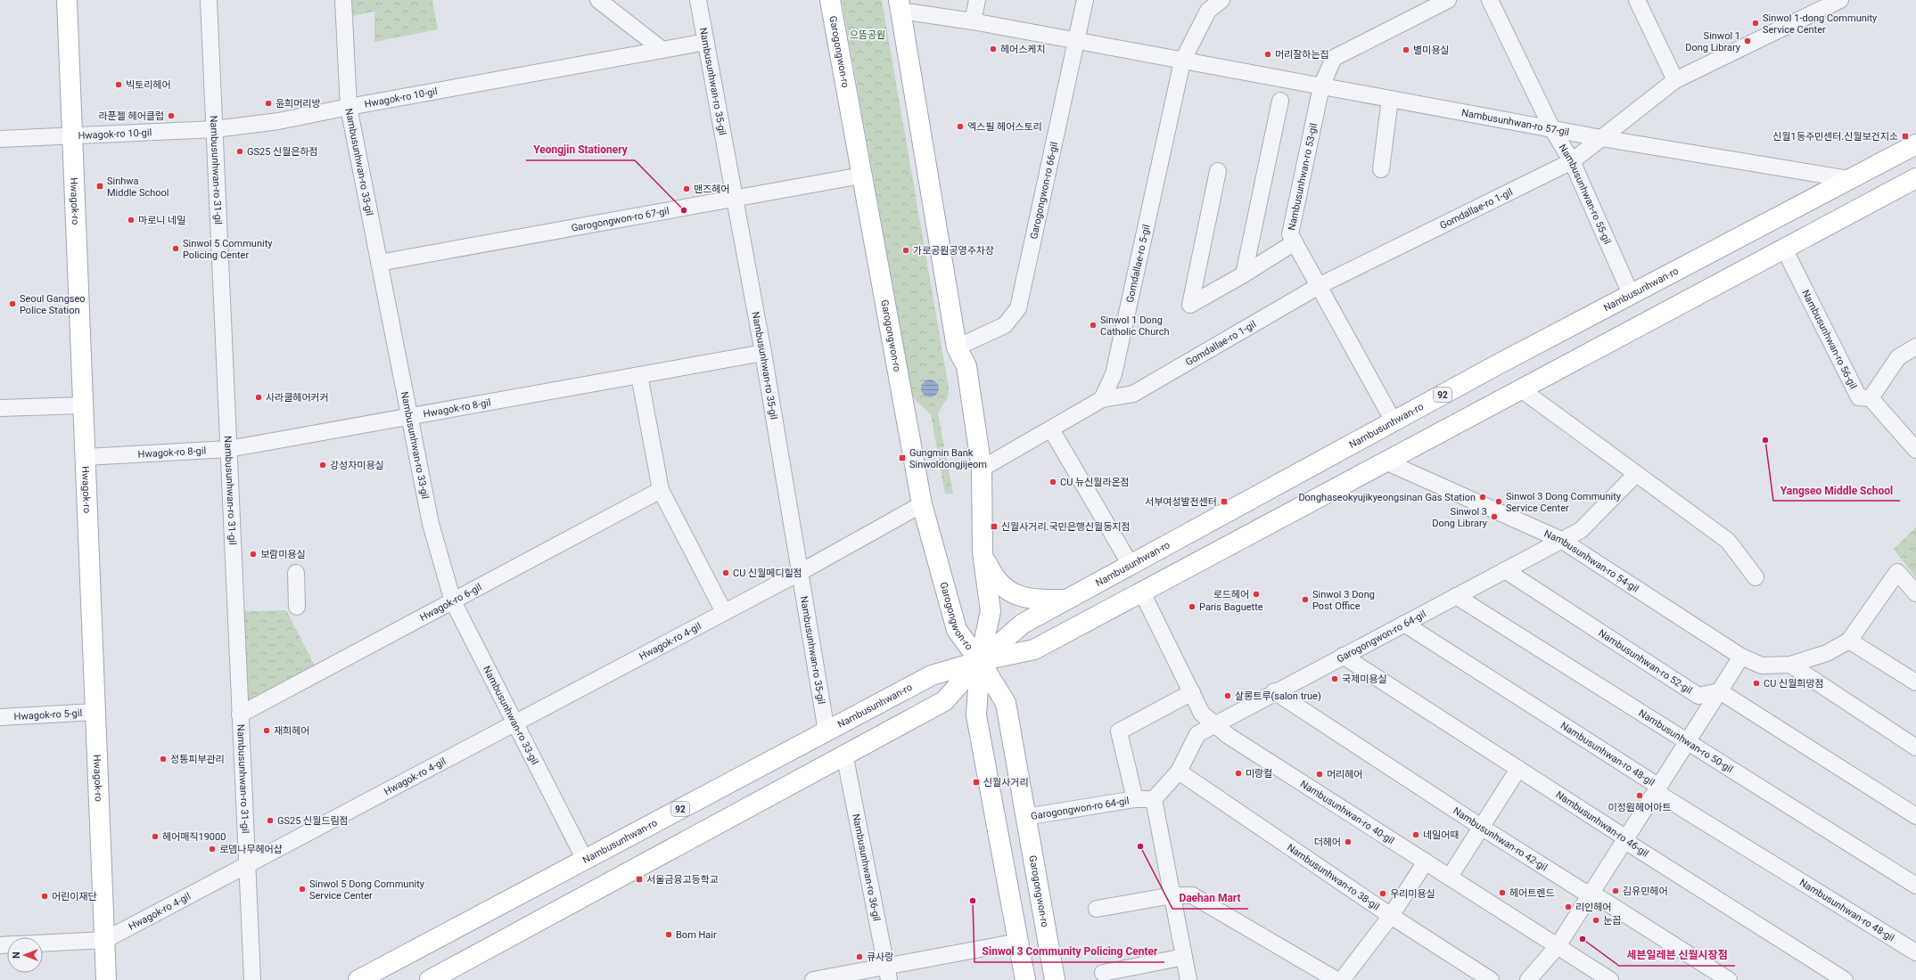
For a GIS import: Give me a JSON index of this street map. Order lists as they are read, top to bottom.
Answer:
{
  "streets": {
    "main road": [
      "Garogongwon-ro",
      "Hwagok-ro",
      "Nambusunhwan-ro",
      "92"
    ],
    "street": [
      "Nambusunhwan-ro 35-gil",
      "Hwagok-ro 10-gil",
      "Nambusunhwan-ro 57-gil",
      "Nambusunhwan-ro 33-gil",
      "Nambusunhwan-ro 31-gil",
      "Nambusunhwan-ro 53-gil",
      "Garogongwon-ro 66-gil",
      "Nambusunhwan-ro 55-gil",
      "Gomdallae-ro 1-gil",
      "Garogongwon-ro 67-gil",
      "Gomdallae-ro 5-gil",
      "Nambusunhwan-ro 56-gil",
      "Hwagok-ro 8-gil",
      "Nambusunhwan-ro 54-gil",
      "Hwagok-ro 6-gil",
      "Garogongwon-ro 64-gil",
      "Hwagok-ro 4-gil",
      "Nambusunhwan-ro 52-gil",
      "Hwagok-ro 5-gil",
      "Nambusunhwan-ro 50-gil",
      "Nambusunhwan-ro 48-gil",
      "Nambusunhwan-ro 40-gil",
      "Nambusunhwan-ro 46-gil",
      "Nambusunhwan-ro 42-gil",
      "Nambusunhwan-ro 36-gil",
      "Nambusunhwan-ro 38-gil"
    ]
  },
  "crossings": [
    ["Garogongwon-ro", "Nambusunhwan-ro 57-gil"],
    ["Garogongwon-ro", "Garogongwon-ro 66-gil"],
    ["Garogongwon-ro", "Garogongwon-ro 67-gil"],
    ["Garogongwon-ro", "Gomdallae-ro 5-gil"],
    ["Garogongwon-ro", "Nambusunhwan-ro"],
    ["Garogongwon-ro", "Garogongwon-ro 64-gil"],
    ["Garogongwon-ro", "Hwagok-ro 4-gil"],
    ["Nambusunhwan-ro 35-gil", "Hwagok-ro 10-gil"],
    ["Nambusunhwan-ro 35-gil", "Garogongwon-ro 67-gil"],
    ["Nambusunhwan-ro 35-gil", "Nambusunhwan-ro"],
    ["Nambusunhwan-ro 35-gil", "Hwagok-ro 8-gil"],
    ["Nambusunhwan-ro 35-gil", "Hwagok-ro 4-gil"],
    ["Hwagok-ro 10-gil", "Nambusunhwan-ro 33-gil"],
    ["Hwagok-ro 10-gil", "Nambusunhwan-ro 31-gil"],
    ["Hwagok-ro 10-gil", "Hwagok-ro"],
    ["Nambusunhwan-ro 57-gil", "Nambusunhwan-ro 53-gil"],
    ["Nambusunhwan-ro 57-gil", "Nambusunhwan-ro 55-gil"],
    ["Nambusunhwan-ro 57-gil", "Gomdallae-ro 1-gil"],
    ["Nambusunhwan-ro 57-gil", "Gomdallae-ro 5-gil"],
    ["Nambusunhwan-ro 57-gil", "Nambusunhwan-ro"],
    ["Nambusunhwan-ro 33-gil", "Garogongwon-ro 67-gil"],
    ["Nambusunhwan-ro 33-gil", "Nambusunhwan-ro"],
    ["Nambusunhwan-ro 33-gil", "Hwagok-ro 8-gil"],
    ["Nambusunhwan-ro 33-gil", "Hwagok-ro 6-gil"],
    ["Nambusunhwan-ro 33-gil", "Hwagok-ro 4-gil"],
    ["Nambusunhwan-ro 31-gil", "Hwagok-ro 8-gil"],
    ["Nambusunhwan-ro 31-gil", "Hwagok-ro 6-gil"],
    ["Nambusunhwan-ro 31-gil", "Hwagok-ro 4-gil"],
    ["Nambusunhwan-ro 53-gil", "Gomdallae-ro 1-gil"],
    ["Nambusunhwan-ro 53-gil", "Nambusunhwan-ro"],
    ["Nambusunhwan-ro 55-gil", "Gomdallae-ro 1-gil"],
    ["Nambusunhwan-ro 55-gil", "Nambusunhwan-ro"],
    ["Hwagok-ro", "Hwagok-ro 8-gil"],
    ["Hwagok-ro", "Hwagok-ro 4-gil"],
    ["Hwagok-ro", "Hwagok-ro 5-gil"],
    ["Gomdallae-ro 1-gil", "Gomdallae-ro 5-gil"],
    ["Nambusunhwan-ro", "Nambusunhwan-ro 56-gil"],
    ["Nambusunhwan-ro", "Nambusunhwan-ro 54-gil"],
    ["Nambusunhwan-ro", "Nambusunhwan-ro 40-gil"],
    ["Nambusunhwan-ro", "Nambusunhwan-ro 36-gil"],
    ["Nambusunhwan-ro 54-gil", "Garogongwon-ro 64-gil"],
    ["Garogongwon-ro 64-gil", "Nambusunhwan-ro 52-gil"],
    ["Garogongwon-ro 64-gil", "Nambusunhwan-ro 50-gil"],
    ["Garogongwon-ro 64-gil", "Nambusunhwan-ro 48-gil"],
    ["Garogongwon-ro 64-gil", "Nambusunhwan-ro 40-gil"],
    ["Garogongwon-ro 64-gil", "Nambusunhwan-ro 46-gil"],
    ["Garogongwon-ro 64-gil", "Nambusunhwan-ro 42-gil"],
    ["Garogongwon-ro 64-gil", "Nambusunhwan-ro 38-gil"]
  ],
  "parks": ["으뜸공원"],
  "places": {
    "other": [
      "Sinwol 1-dong Community Service Center",
      "Sinwol 1 Dong Library",
      "헤어스케치",
      "별미용실",
      "머리잘하는집",
      "빅토리헤어",
      "윤희머리방",
      "라푼젤 헤어클럽",
      "엑스필 헤어스토리",
      "GS25 신월은하점",
      "맨즈헤어",
      "Yeongjin Stationery",
      "마로니 네일",
      "Sinwol 5 Community Policing Center",
      "가로공원공영주차장",
      "Seoul Gangseo Police Station",
      "Sinwol 1 Dong Catholic Church",
      "사라쿨헤어커커",
      "Yangseo Middle School",
      "강성자미용실",
      "CU 뉴신월라온점",
      "Donghaseokyujikyeongsinan Gas Station",
      "Sinwol 3 Dong Community Service Center",
      "Sinwol 3 Dong Library",
      "보람미용실",
      "CU 신월메디힐점",
      "로드헤어",
      "Sinwol 3 Dong Post Office",
      "Paris Baguette",
      "국제미용실",
      "CU 신월희망점",
      "살롱트루(salon true)",
      "재희헤어",
      "정통피부관리",
      "미랑컬",
      "머리헤어",
      "이정원헤어아트",
      "GS25 신월드림점",
      "네일어때",
      "헤어매직19000",
      "더헤어",
      "Daehan Mart",
      "로뎀나무헤어샵",
      "Sinwol 5 Dong Community Service Center",
      "김유민헤어",
      "헤어트렌드",
      "우리미용실",
      "어린이재단",
      "Sinwol 3 Community Policing Center",
      "리인헤어",
      "눈꼽",
      "Bom Hair",
      "세븐일레븐 신월시장점",
      "큐사랑"
    ],
    "transit": [
      "신월1동주민센터.신월보건지소",
      "Sinhwa Middle School",
      "Gungmin Bank Sinwoldongjijeom",
      "서부여성발전센터",
      "신월사거리.국민은행신월동지점",
      "신월사거리",
      "서울금융고등학교"
    ]
  },
  "north": "left"
}
